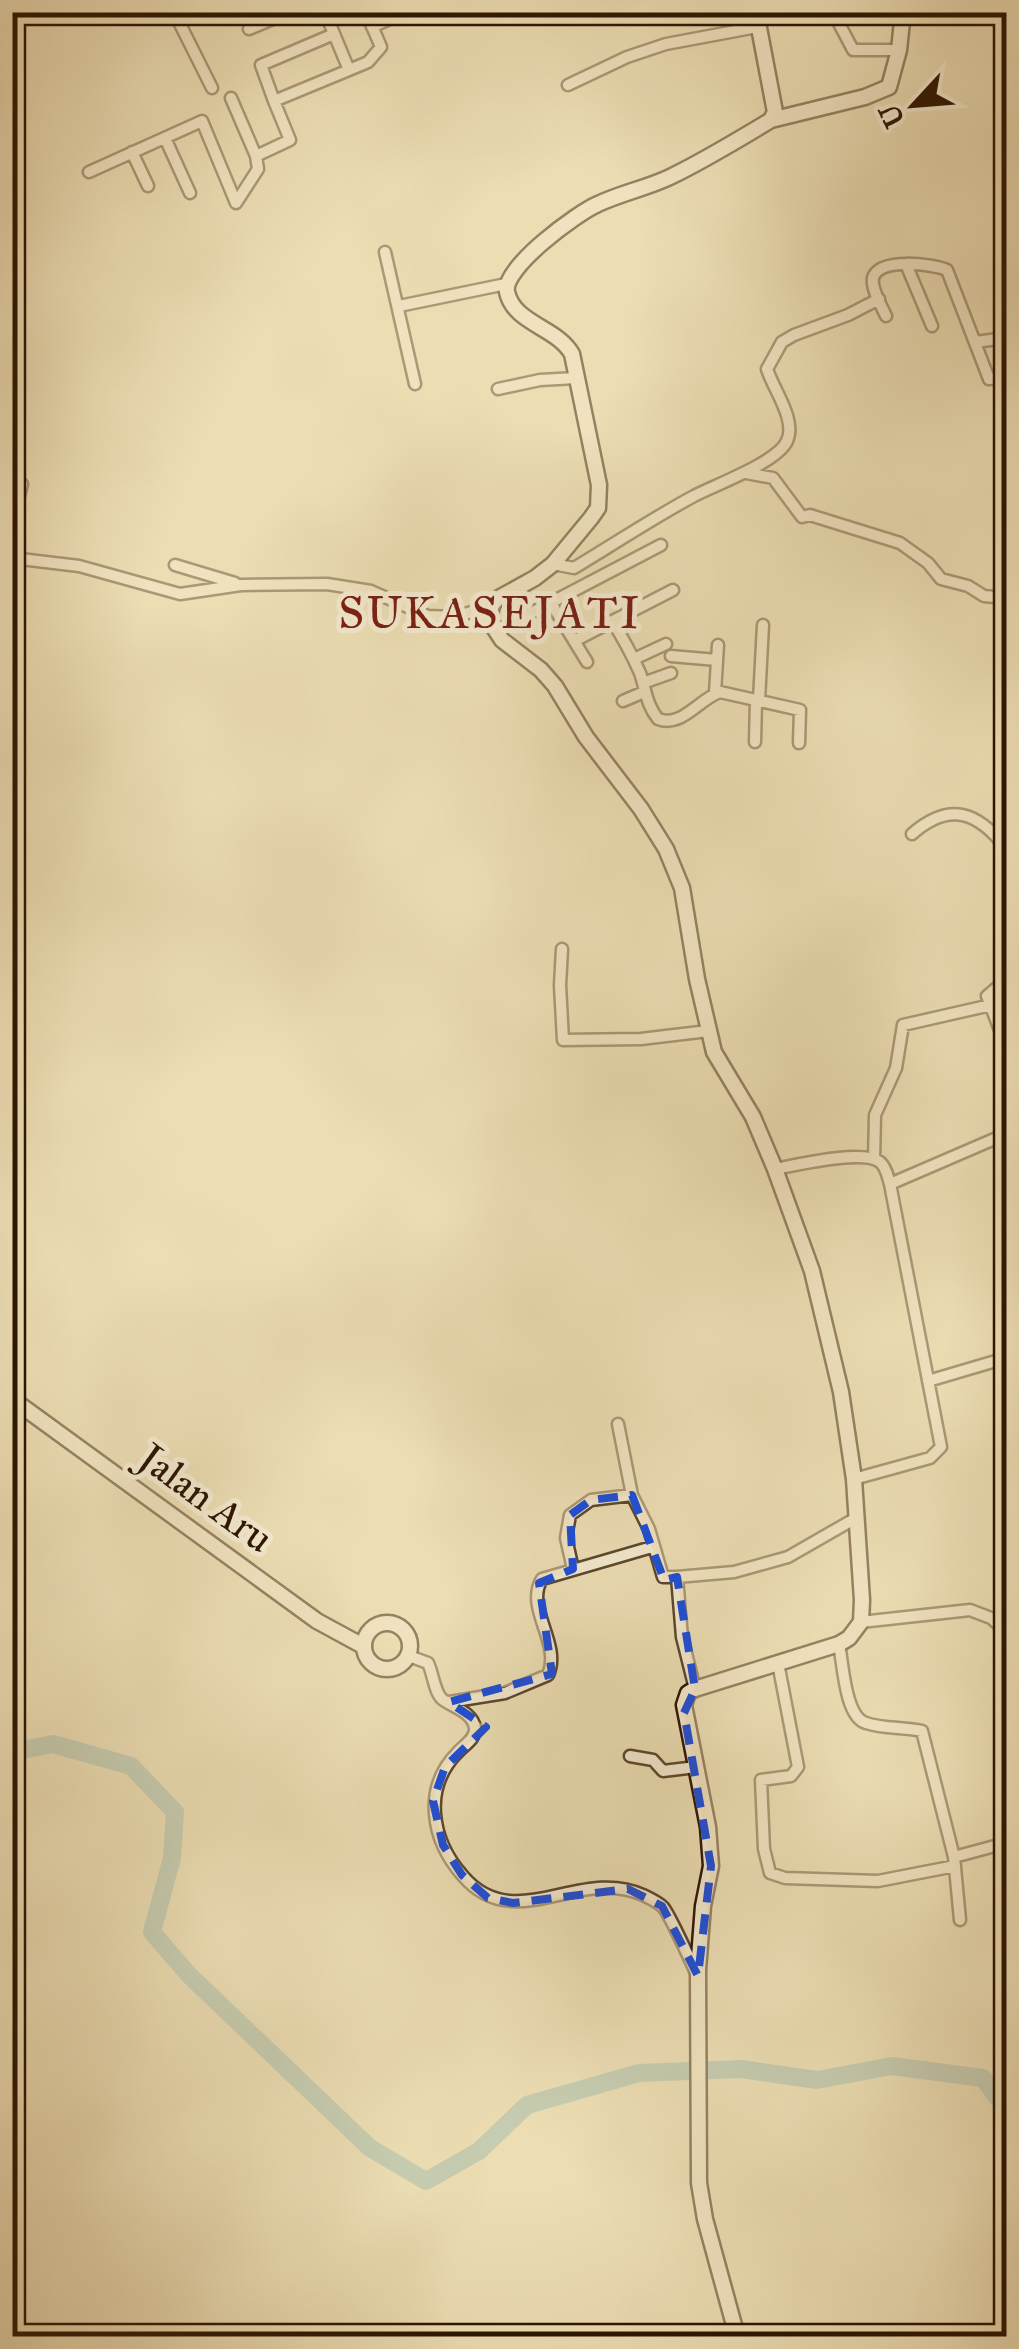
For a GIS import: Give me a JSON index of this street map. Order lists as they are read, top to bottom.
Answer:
{
  "streets": {
    "street": ["Jalan Aru"]
  },
  "districts": ["SUKASEJATI"],
  "north": "bottom left"
}
